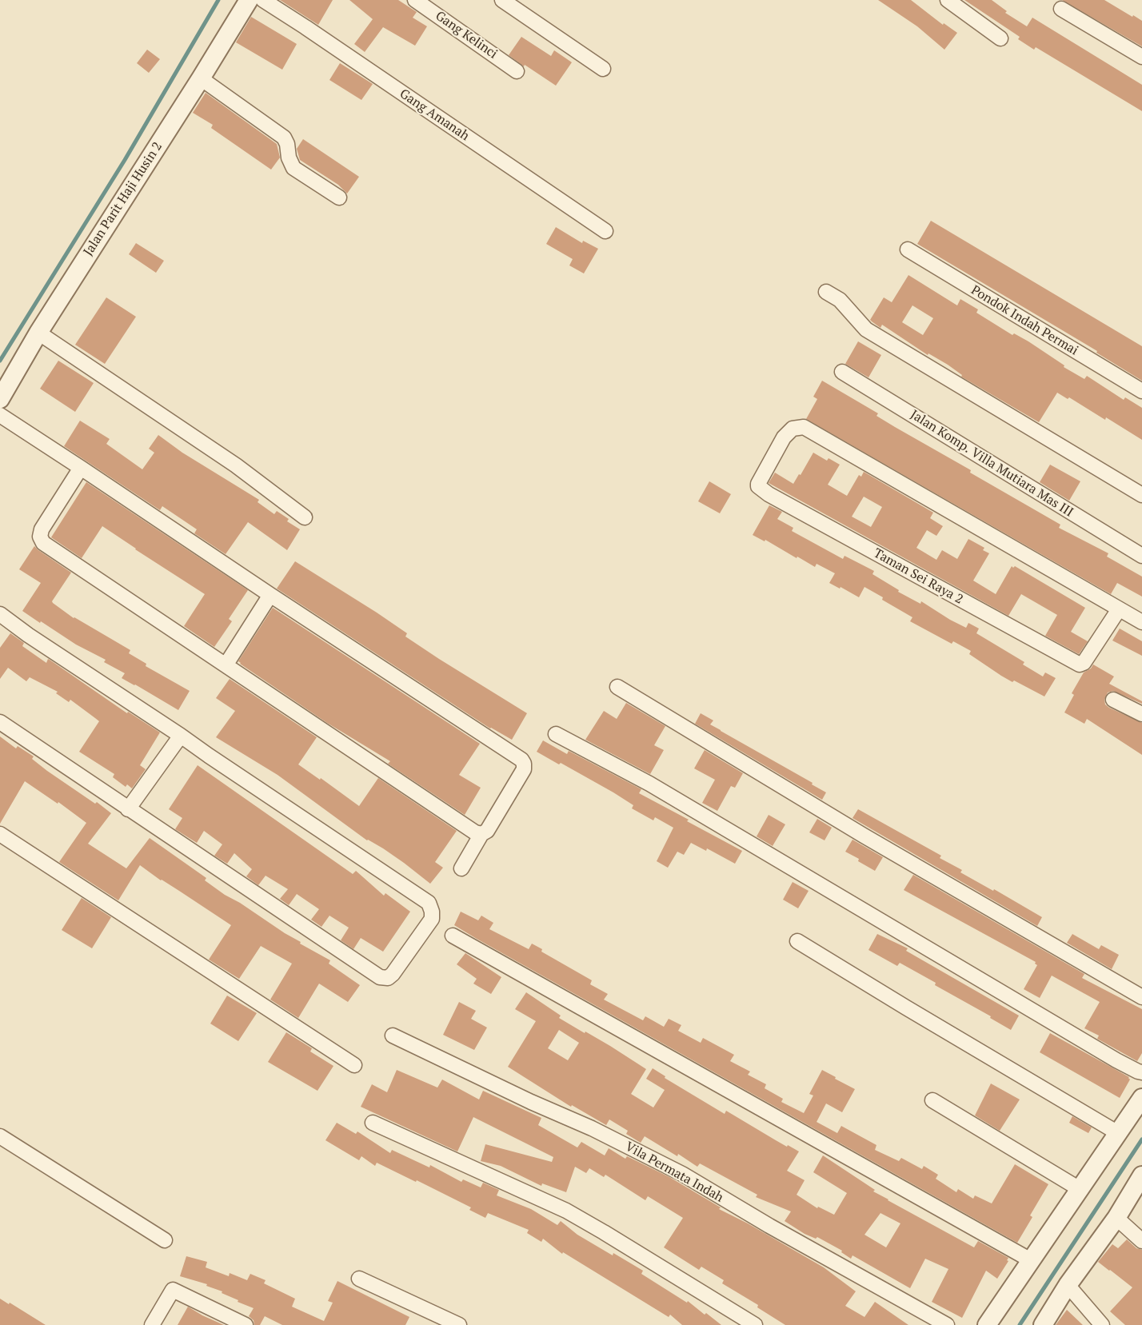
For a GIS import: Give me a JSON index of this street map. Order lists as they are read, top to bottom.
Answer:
{
  "streets": {
    "street": [
      "Gang Kelinci",
      "Gang Amanah",
      "Jalan Parit Haji Husin 2",
      "Pondok Indah Permai",
      "Jalan Komp. Villa Mutiara Mas III",
      "Taman Sei Raya 2",
      "Vila Permata Indah"
    ]
  }
}
